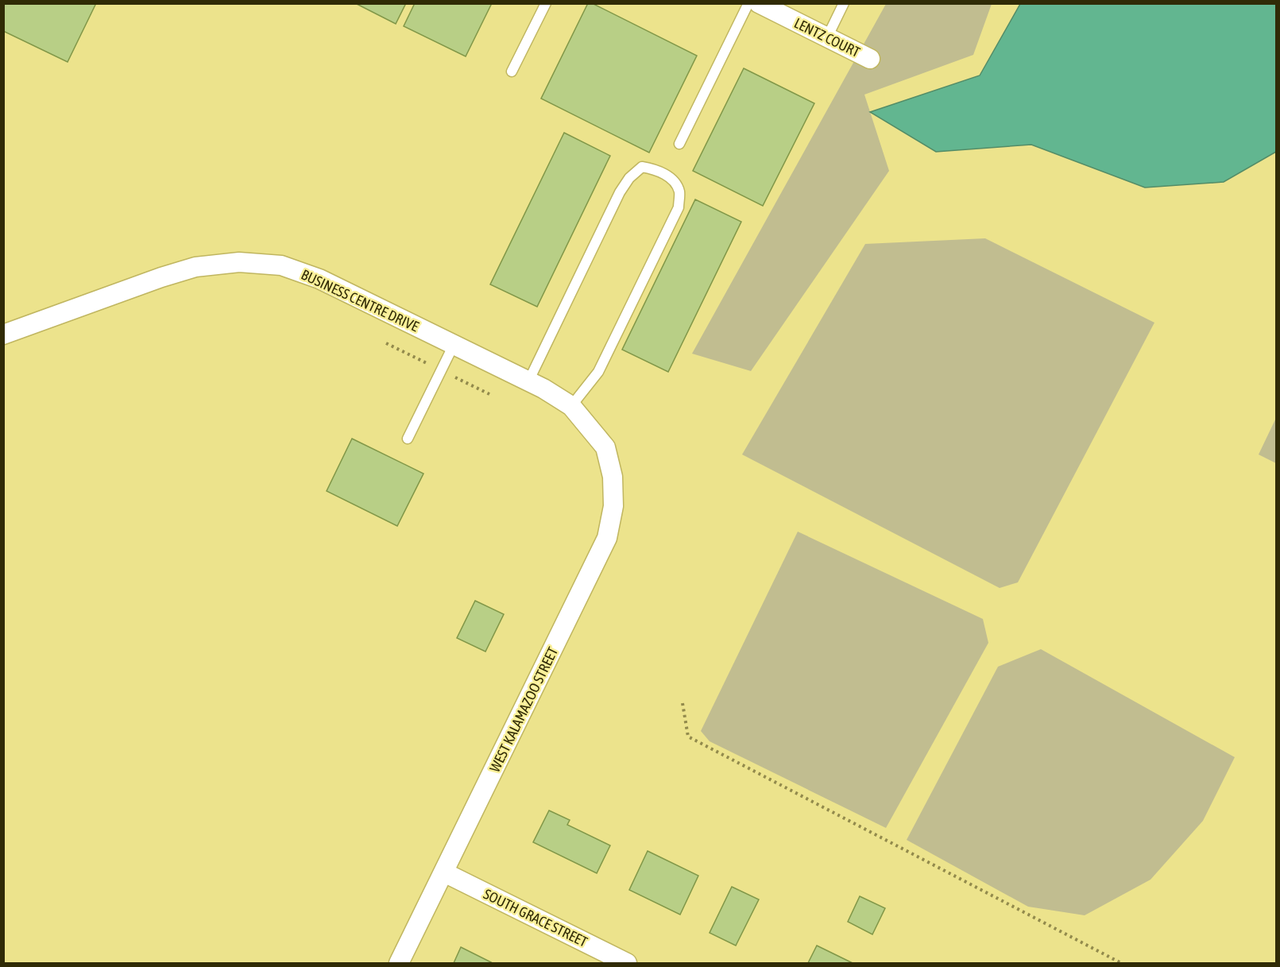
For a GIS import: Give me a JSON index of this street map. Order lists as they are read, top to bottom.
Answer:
{
  "streets": {
    "street": [
      "LENTZ COURT",
      "BUSINESS CENTRE DRIVE",
      "WEST KALAMAZOO STREET",
      "SOUTH GRACE STREET"
    ]
  },
  "crossings": [
    ["BUSINESS CENTRE DRIVE", "WEST KALAMAZOO STREET"],
    ["WEST KALAMAZOO STREET", "SOUTH GRACE STREET"]
  ]
}
